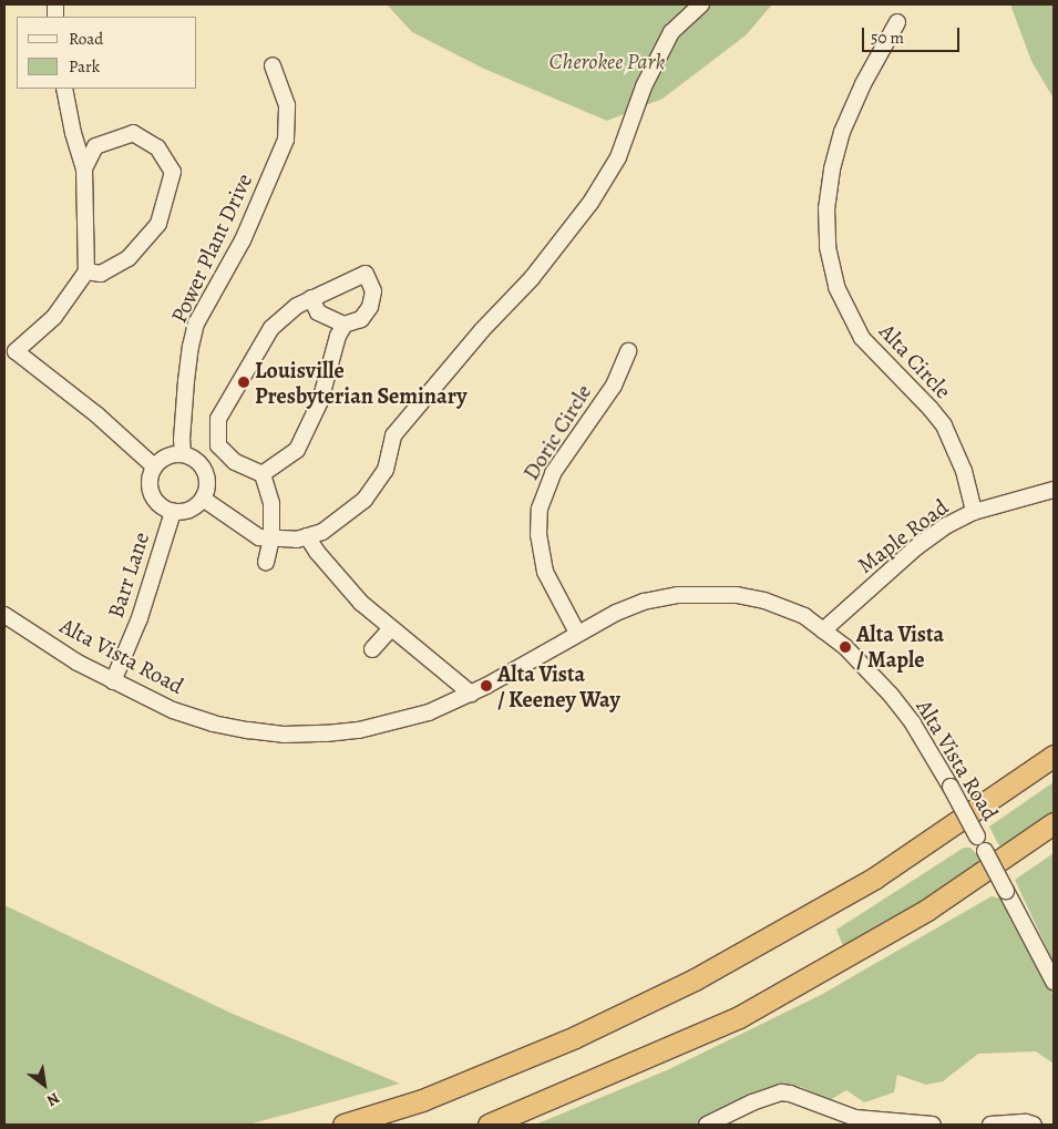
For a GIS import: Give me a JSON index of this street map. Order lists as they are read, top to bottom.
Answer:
{
  "streets": {
    "street": [
      "Power Plant Drive",
      "Alta Circle",
      "Doric Circle",
      "Maple Road",
      "Barr Lane",
      "Alta Vista Road"
    ]
  },
  "crossings": [
    ["Power Plant Drive", "Barr Lane"],
    ["Alta Circle", "Maple Road"],
    ["Doric Circle", "Alta Vista Road"],
    ["Maple Road", "Alta Vista Road"],
    ["Barr Lane", "Alta Vista Road"]
  ],
  "parks": ["Cherokee Park"],
  "places": ["Louisville Presbyterian Seminary", "Alta Vista / Maple", "Alta Vista / Keeney Way"],
  "legend": ["Road", "Park"],
  "scale_bar": "50 m",
  "north": "bottom right"
}
